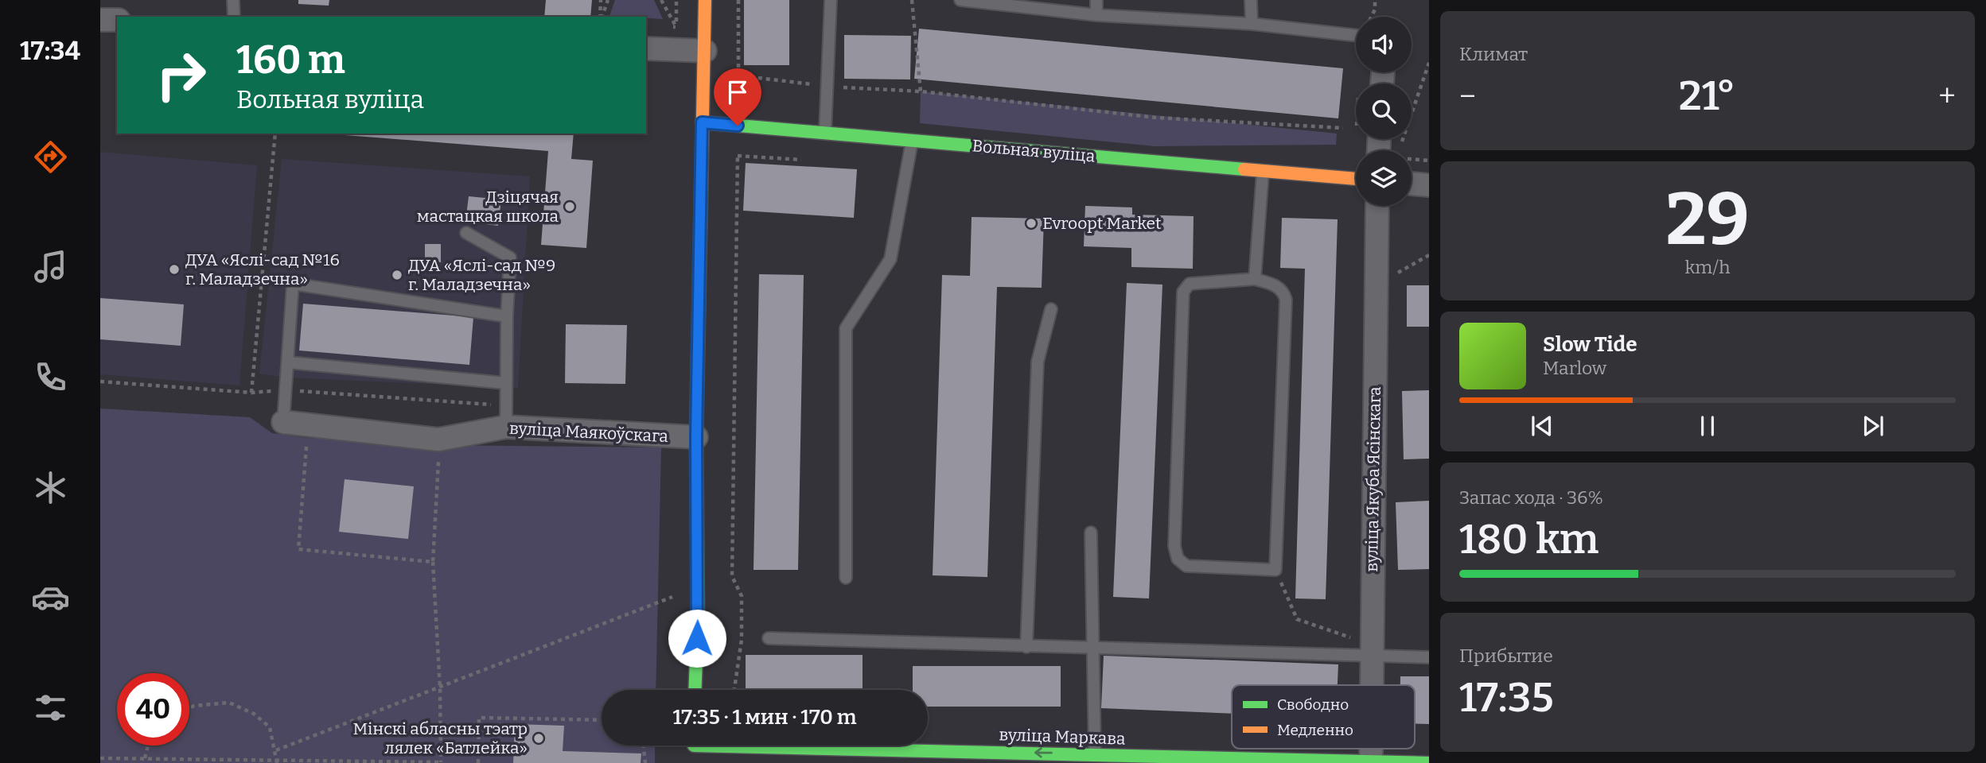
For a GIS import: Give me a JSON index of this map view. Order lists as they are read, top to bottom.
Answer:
{
  "streets": {
    "street": [
      "Вольная вуліца",
      "вуліца Маякоўскага",
      "вуліца Якуба Ясінскага",
      "вуліца Маркава"
    ]
  },
  "crossings": [
    ["вуліца Якуба Ясінскага", "вуліца Маркава"]
  ],
  "one_way": ["вуліца Маркава"],
  "places": [
    "Дзіцячая мастацкая школа",
    "Evroopt Market",
    "ДУА «Яслі-сад №16 г. Маладзечна»",
    "ДУА «Яслі-сад №9 г. Маладзечна»",
    "Мінскі абласны тэатр лялек «Батлейка»"
  ],
  "legend": ["Свободно", "Медленно"],
  "page": {
    "tabs": "17:34",
    "tile": [
      "Климат",
      ["29", "km/h"],
      ["Запас хода · 36%", "180 km"],
      ["Прибытие", "17:35"]
    ],
    "turn": ["160 m", "Вольная вуліца"],
    "heat": ["−", "21°", "+"],
    "song": ["Slow Tide", "Marlow"],
    "limit": "40",
    "trip": "17:35 · 1 мин · 170 m"
  }
}
